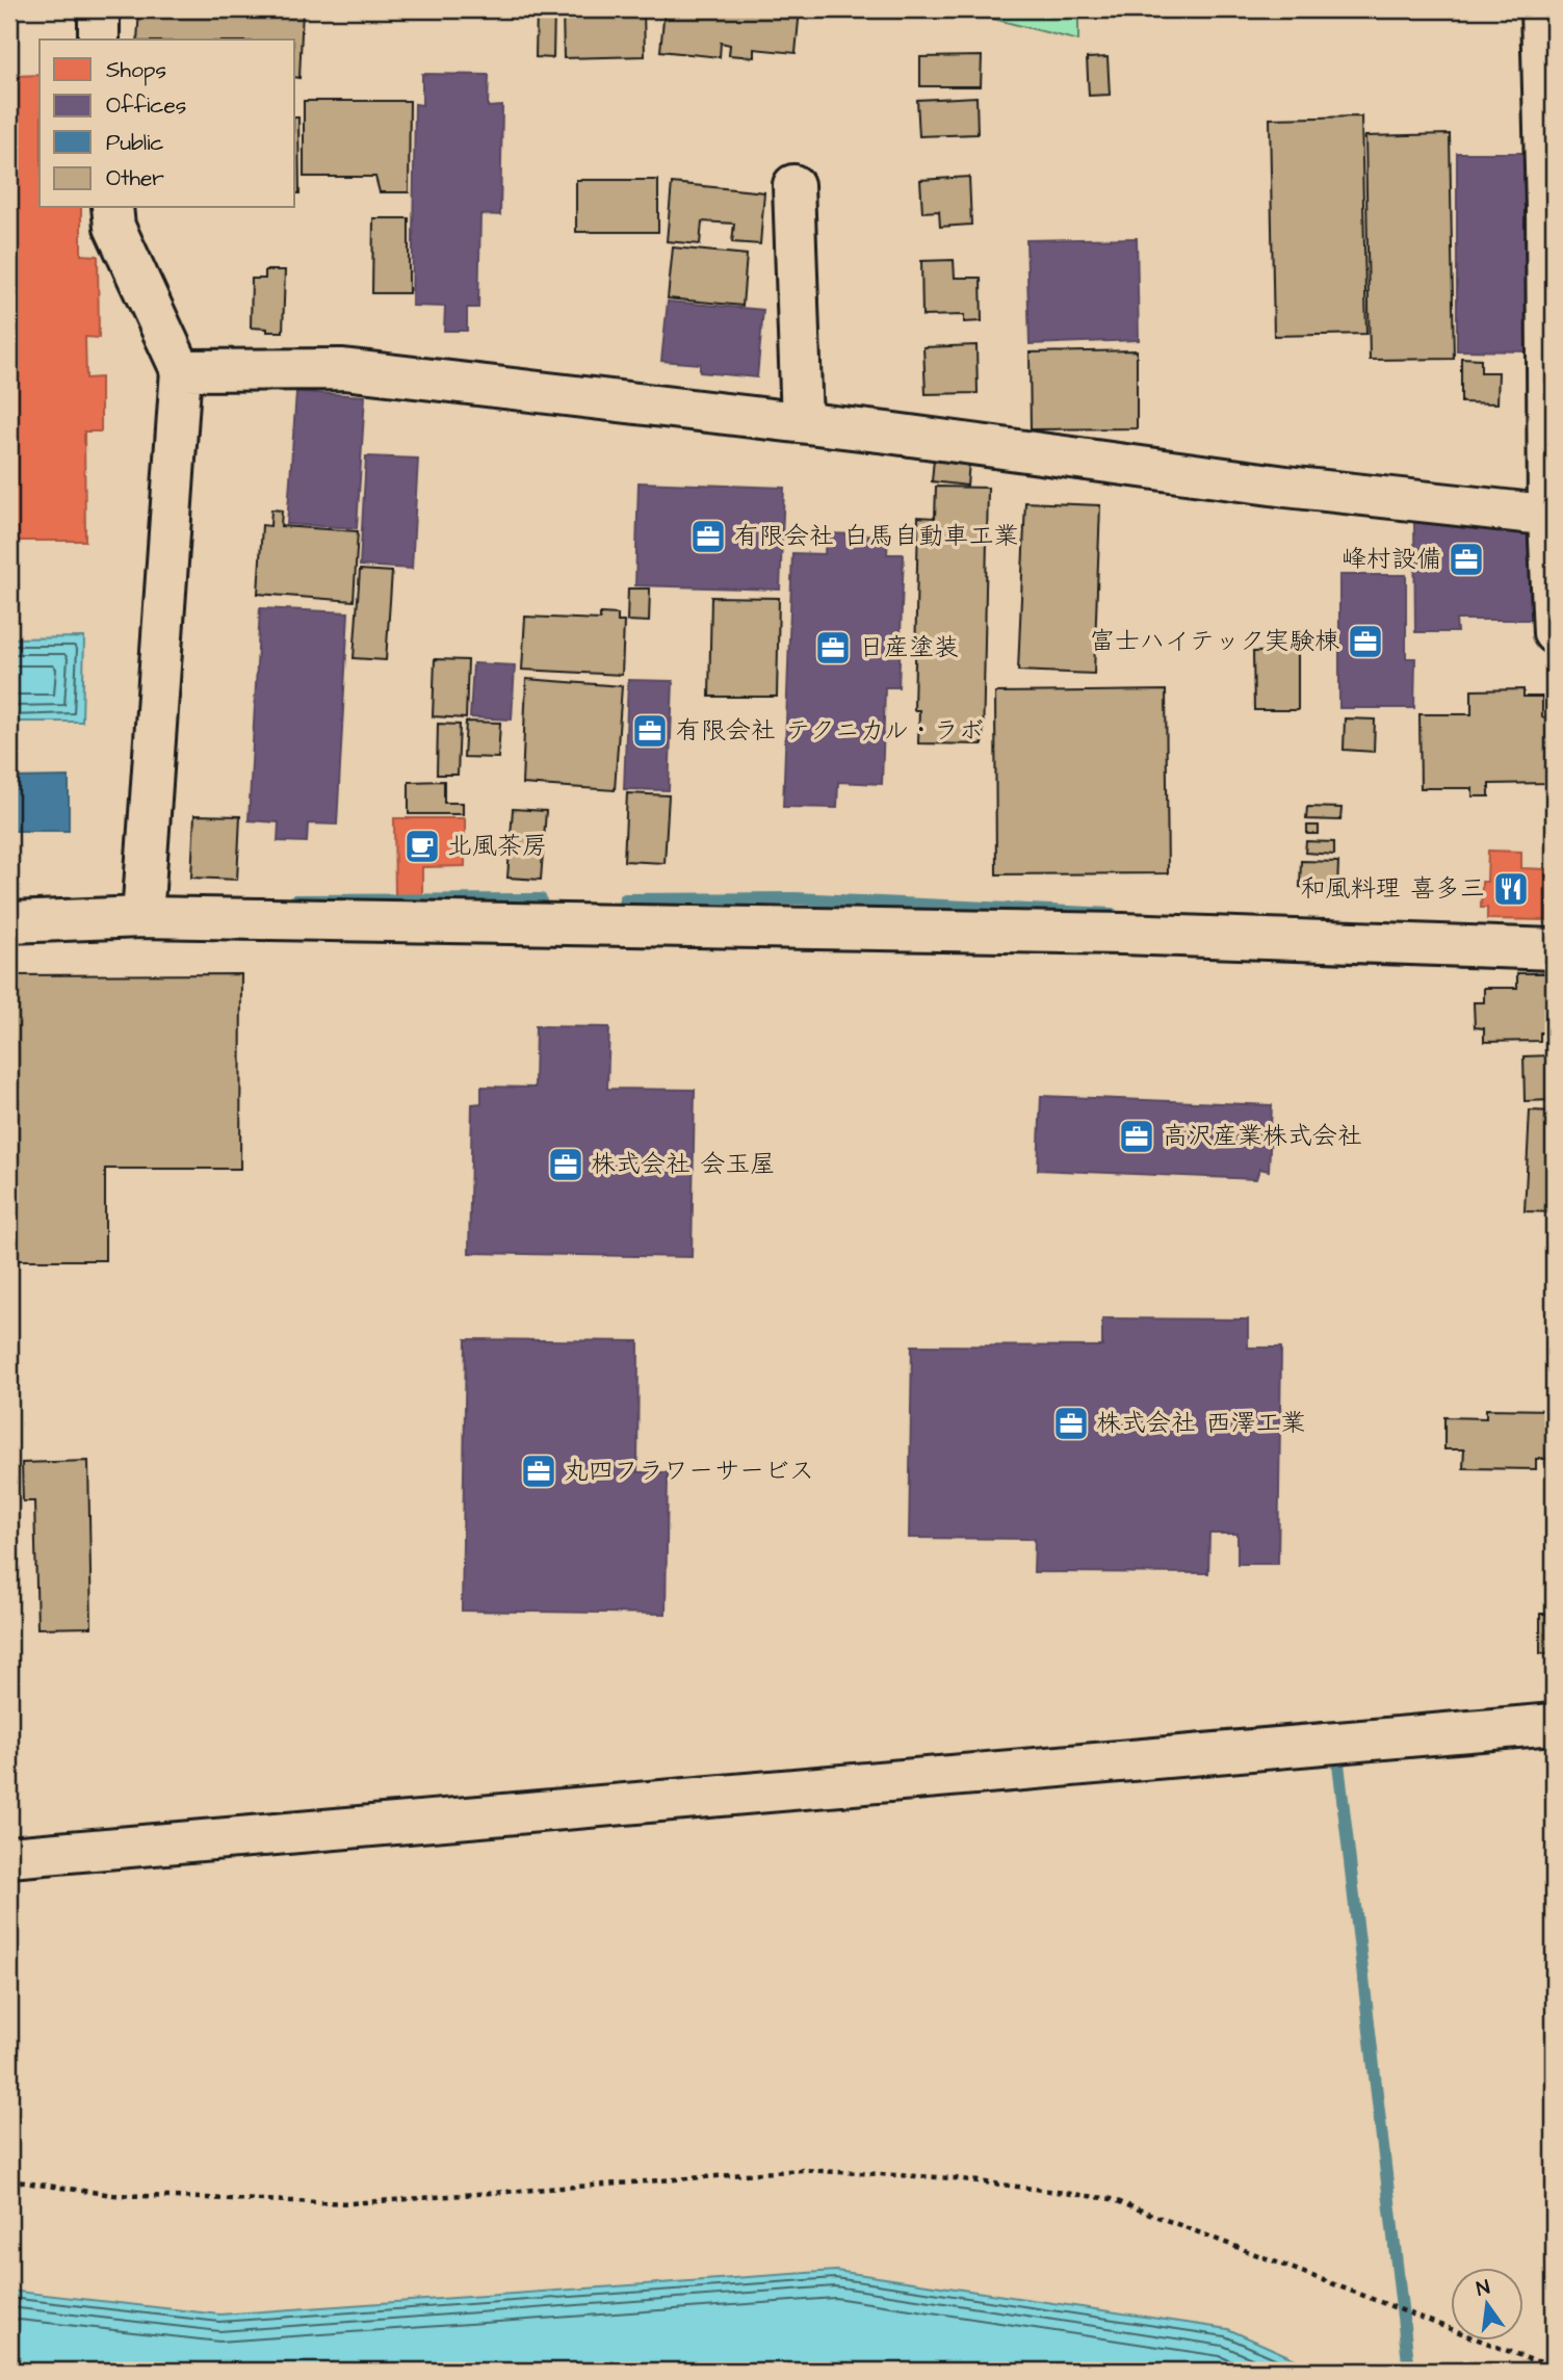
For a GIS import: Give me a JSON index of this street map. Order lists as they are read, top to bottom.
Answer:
{
  "places": {
    "office": [
      "有限会社 白馬自動車工業",
      "峰村設備",
      "富士ハイテック実験棟",
      "日産塗装",
      "有限会社 テクニカル・ラボ",
      "高沢産業株式会社",
      "株式会社 会玉屋",
      "株式会社 西澤工業",
      "丸四フラワーサービス"
    ],
    "cafe": ["北風茶房"],
    "restaurant": ["和風料理 喜多三"]
  },
  "legend": [
    "Shops",
    "Offices",
    "Public",
    "Other"
  ],
  "north": "top"
}
